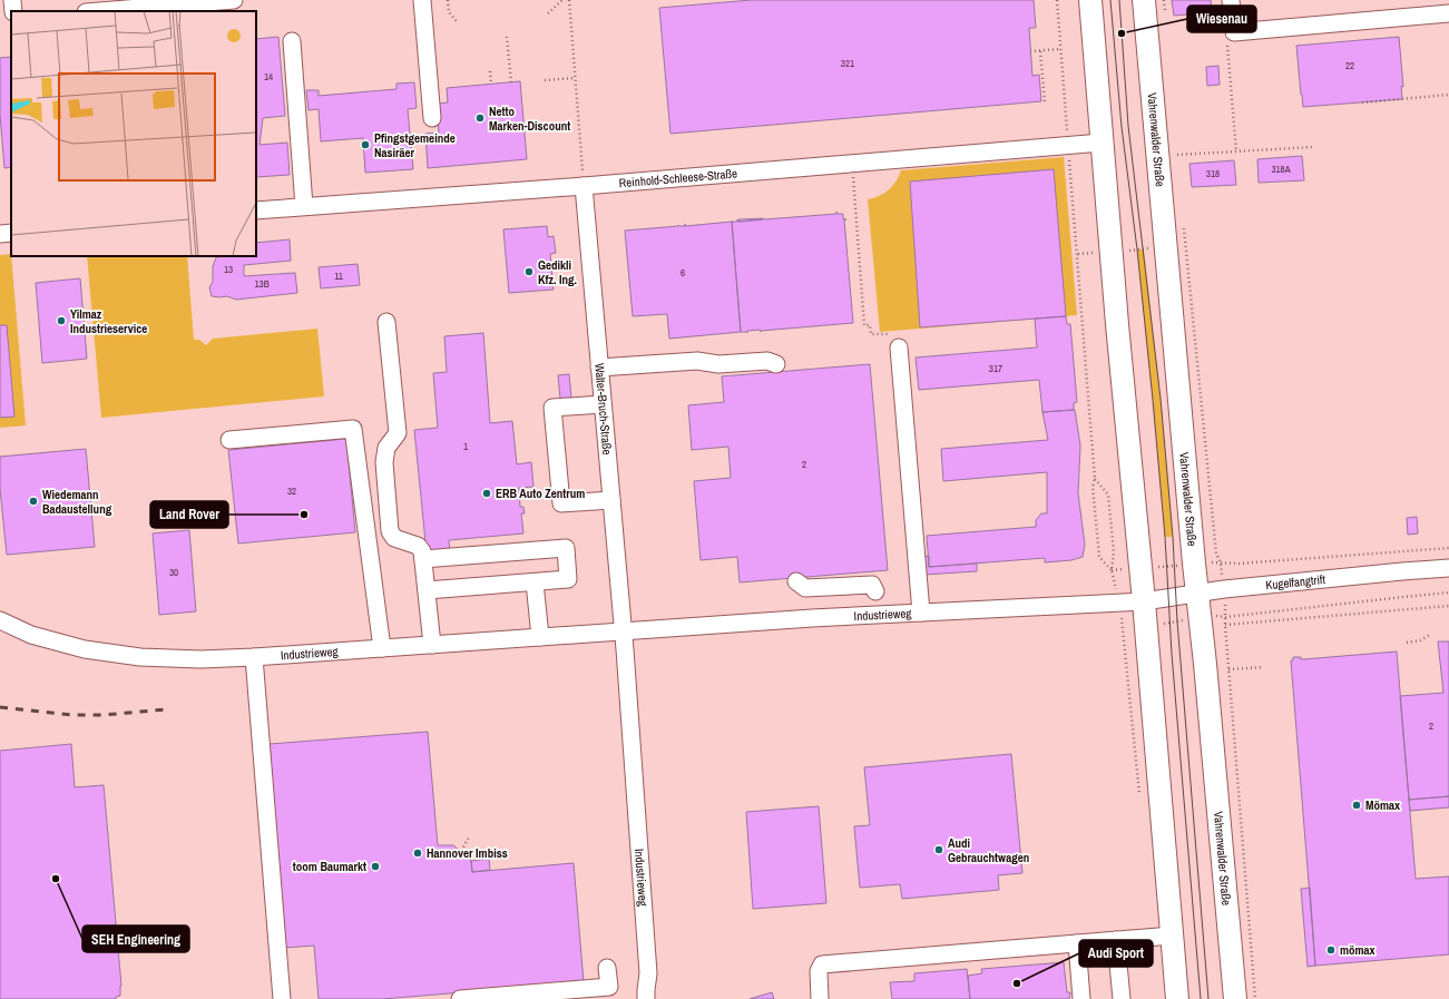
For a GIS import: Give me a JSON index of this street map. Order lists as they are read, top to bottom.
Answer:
{
  "streets": {
    "main road": ["Vahrenwalder Straße"],
    "street": [
      "Reinhold-Schleese-Straße",
      "Walter-Bruch-Straße",
      "Kugelfangtrift",
      "Industrieweg"
    ]
  },
  "crossings": [
    ["Vahrenwalder Straße", "Kugelfangtrift"],
    ["Reinhold-Schleese-Straße", "Walter-Bruch-Straße"],
    ["Walter-Bruch-Straße", "Industrieweg"],
    ["Kugelfangtrift", "Industrieweg"]
  ],
  "places": [
    "Wiesenau",
    "Netto Marken-Discount",
    "Pfingstgemeinde Nasiräer",
    "Gedikli Kfz. Ing.",
    "Yilmaz Industrieservice",
    "ERB Auto Zentrum",
    "Wiedemann Badaustellung",
    "Land Rover",
    "Mömax",
    "Audi Gebrauchtwagen",
    "Hannover Imbiss",
    "toom Baumarkt",
    "SEH Engineering",
    "mömax",
    "Audi Sport"
  ],
  "house_numbers": [
    "321",
    "22",
    "14",
    "318A",
    "318",
    "13",
    "6",
    "11",
    "13B",
    "317",
    "1",
    "2",
    "32",
    "30",
    "2"
  ]
}
